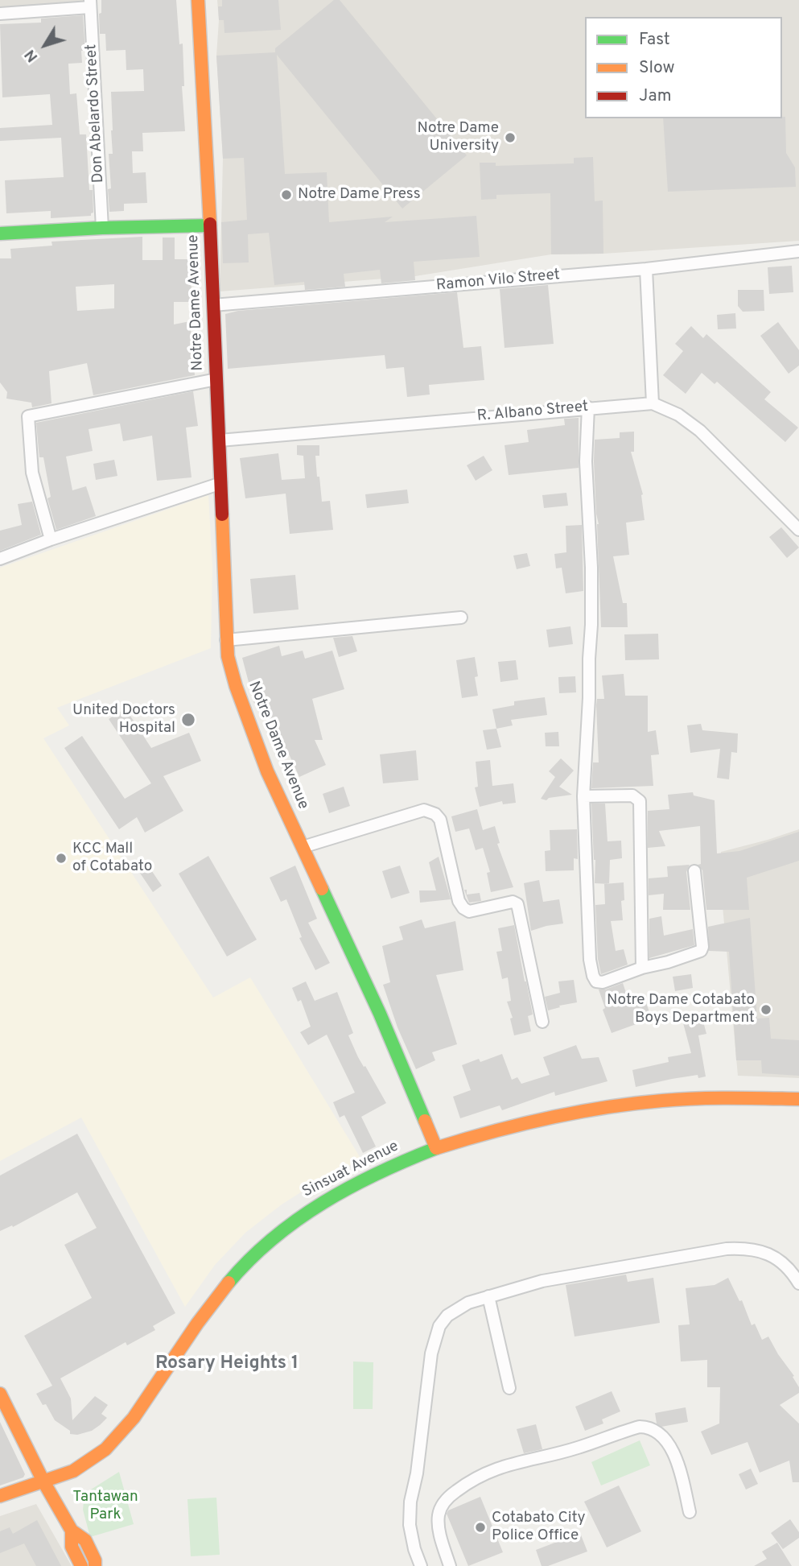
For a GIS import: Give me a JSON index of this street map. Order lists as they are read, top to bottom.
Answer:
{
  "streets": {
    "main road": ["Notre Dame Avenue", "Sinsuat Avenue"],
    "street": ["Don Abelardo Street", "Ramon Vilo Street", "R. Albano Street"]
  },
  "crossings": [
    ["Don Abelardo Street", "Notre Dame Avenue"],
    ["Ramon Vilo Street", "Notre Dame Avenue"],
    ["Notre Dame Avenue", "R. Albano Street"],
    ["Notre Dame Avenue", "Sinsuat Avenue"]
  ],
  "districts": ["Rosary Heights 1"],
  "parks": ["Tantawan Park"],
  "places": [
    "Notre Dame University",
    "Notre Dame Press",
    "United Doctors Hospital",
    "KCC Mall of Cotabato",
    "Notre Dame Cotabato Boys Department",
    "Cotabato City Police Office"
  ],
  "legend": ["Fast", "Slow", "Jam"],
  "north": "bottom left"
}
